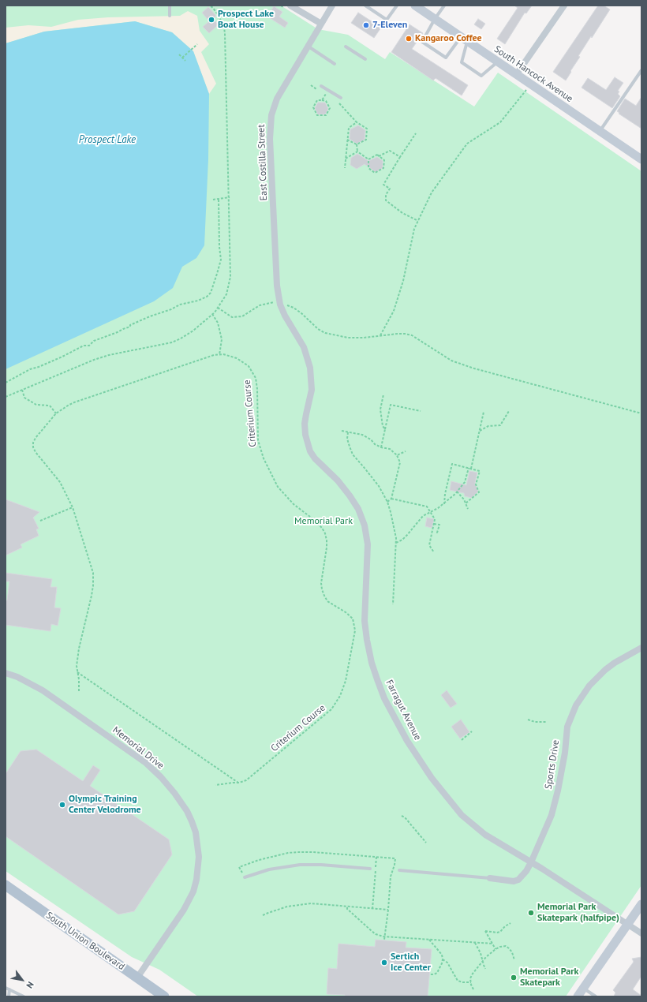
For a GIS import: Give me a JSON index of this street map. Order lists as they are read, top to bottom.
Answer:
{
  "streets": {
    "main road": ["South Hancock Avenue", "South Union Boulevard"],
    "street": [
      "East Costilla Street",
      "Farragut Avenue",
      "Memorial Drive",
      "Sports Drive"
    ],
    "path": ["Criterium Course"]
  },
  "crossings": [
    ["East Costilla Street", "Farragut Avenue"],
    ["Farragut Avenue", "Sports Drive"],
    ["Memorial Drive", "South Union Boulevard"]
  ],
  "water": ["Prospect Lake"],
  "parks": ["Memorial Park"],
  "places": [
    "Prospect Lake Boat House",
    "7-Eleven",
    "Kangaroo Coffee",
    "Olympic Training Center Velodrome",
    "Memorial Park Skatepark (halfpipe)",
    "Sertich Ice Center",
    "Memorial Park Skatepark"
  ],
  "north": "bottom right"
}
